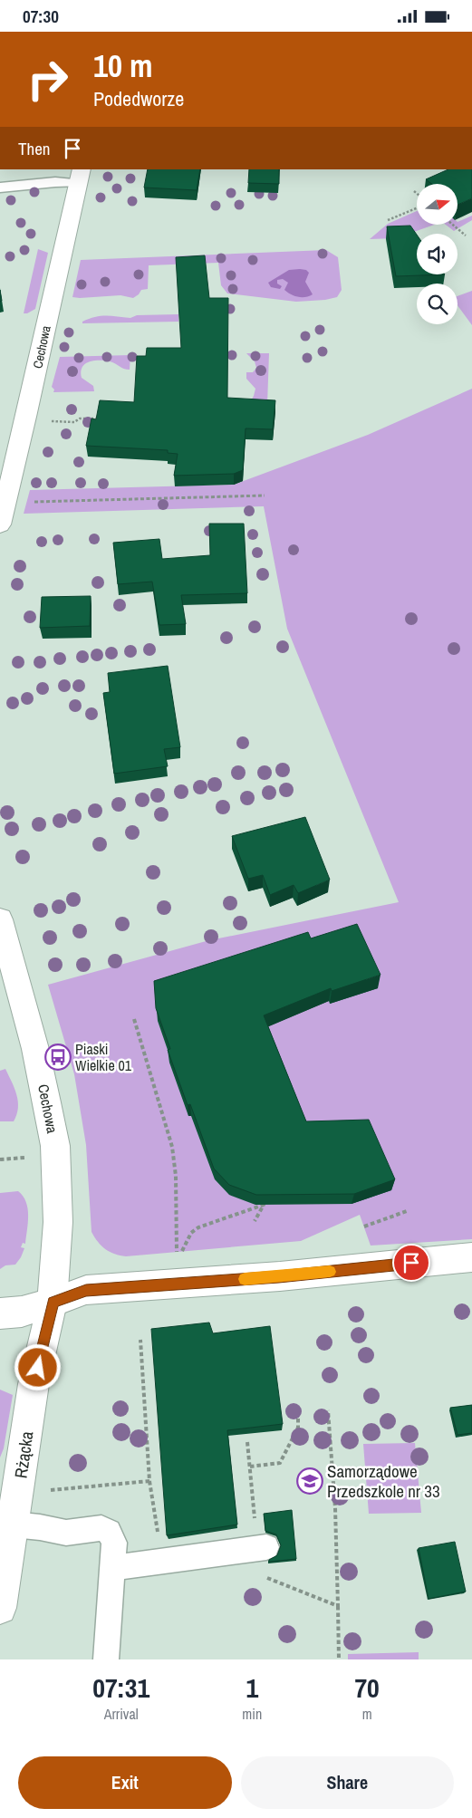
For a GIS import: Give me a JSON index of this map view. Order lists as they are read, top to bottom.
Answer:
{
  "streets": {
    "street": ["Cechowa", "Rżącka"]
  },
  "crossings": [
    ["Cechowa", "Rżącka"]
  ],
  "places": {
    "bus stop": ["Piaski Wielkie 01"],
    "school or university": ["Samorządowe Przedszkole nr 33"]
  },
  "north": "right",
  "page": {
    "status": "07:30",
    "turn": ["10 m", "Podedworze"],
    "then": "Then",
    "eta": [
      "07:31",
      "Arrival",
      "1",
      "min",
      "70",
      "m"
    ],
    "buttons": ["Exit", "Share"]
  }
}
